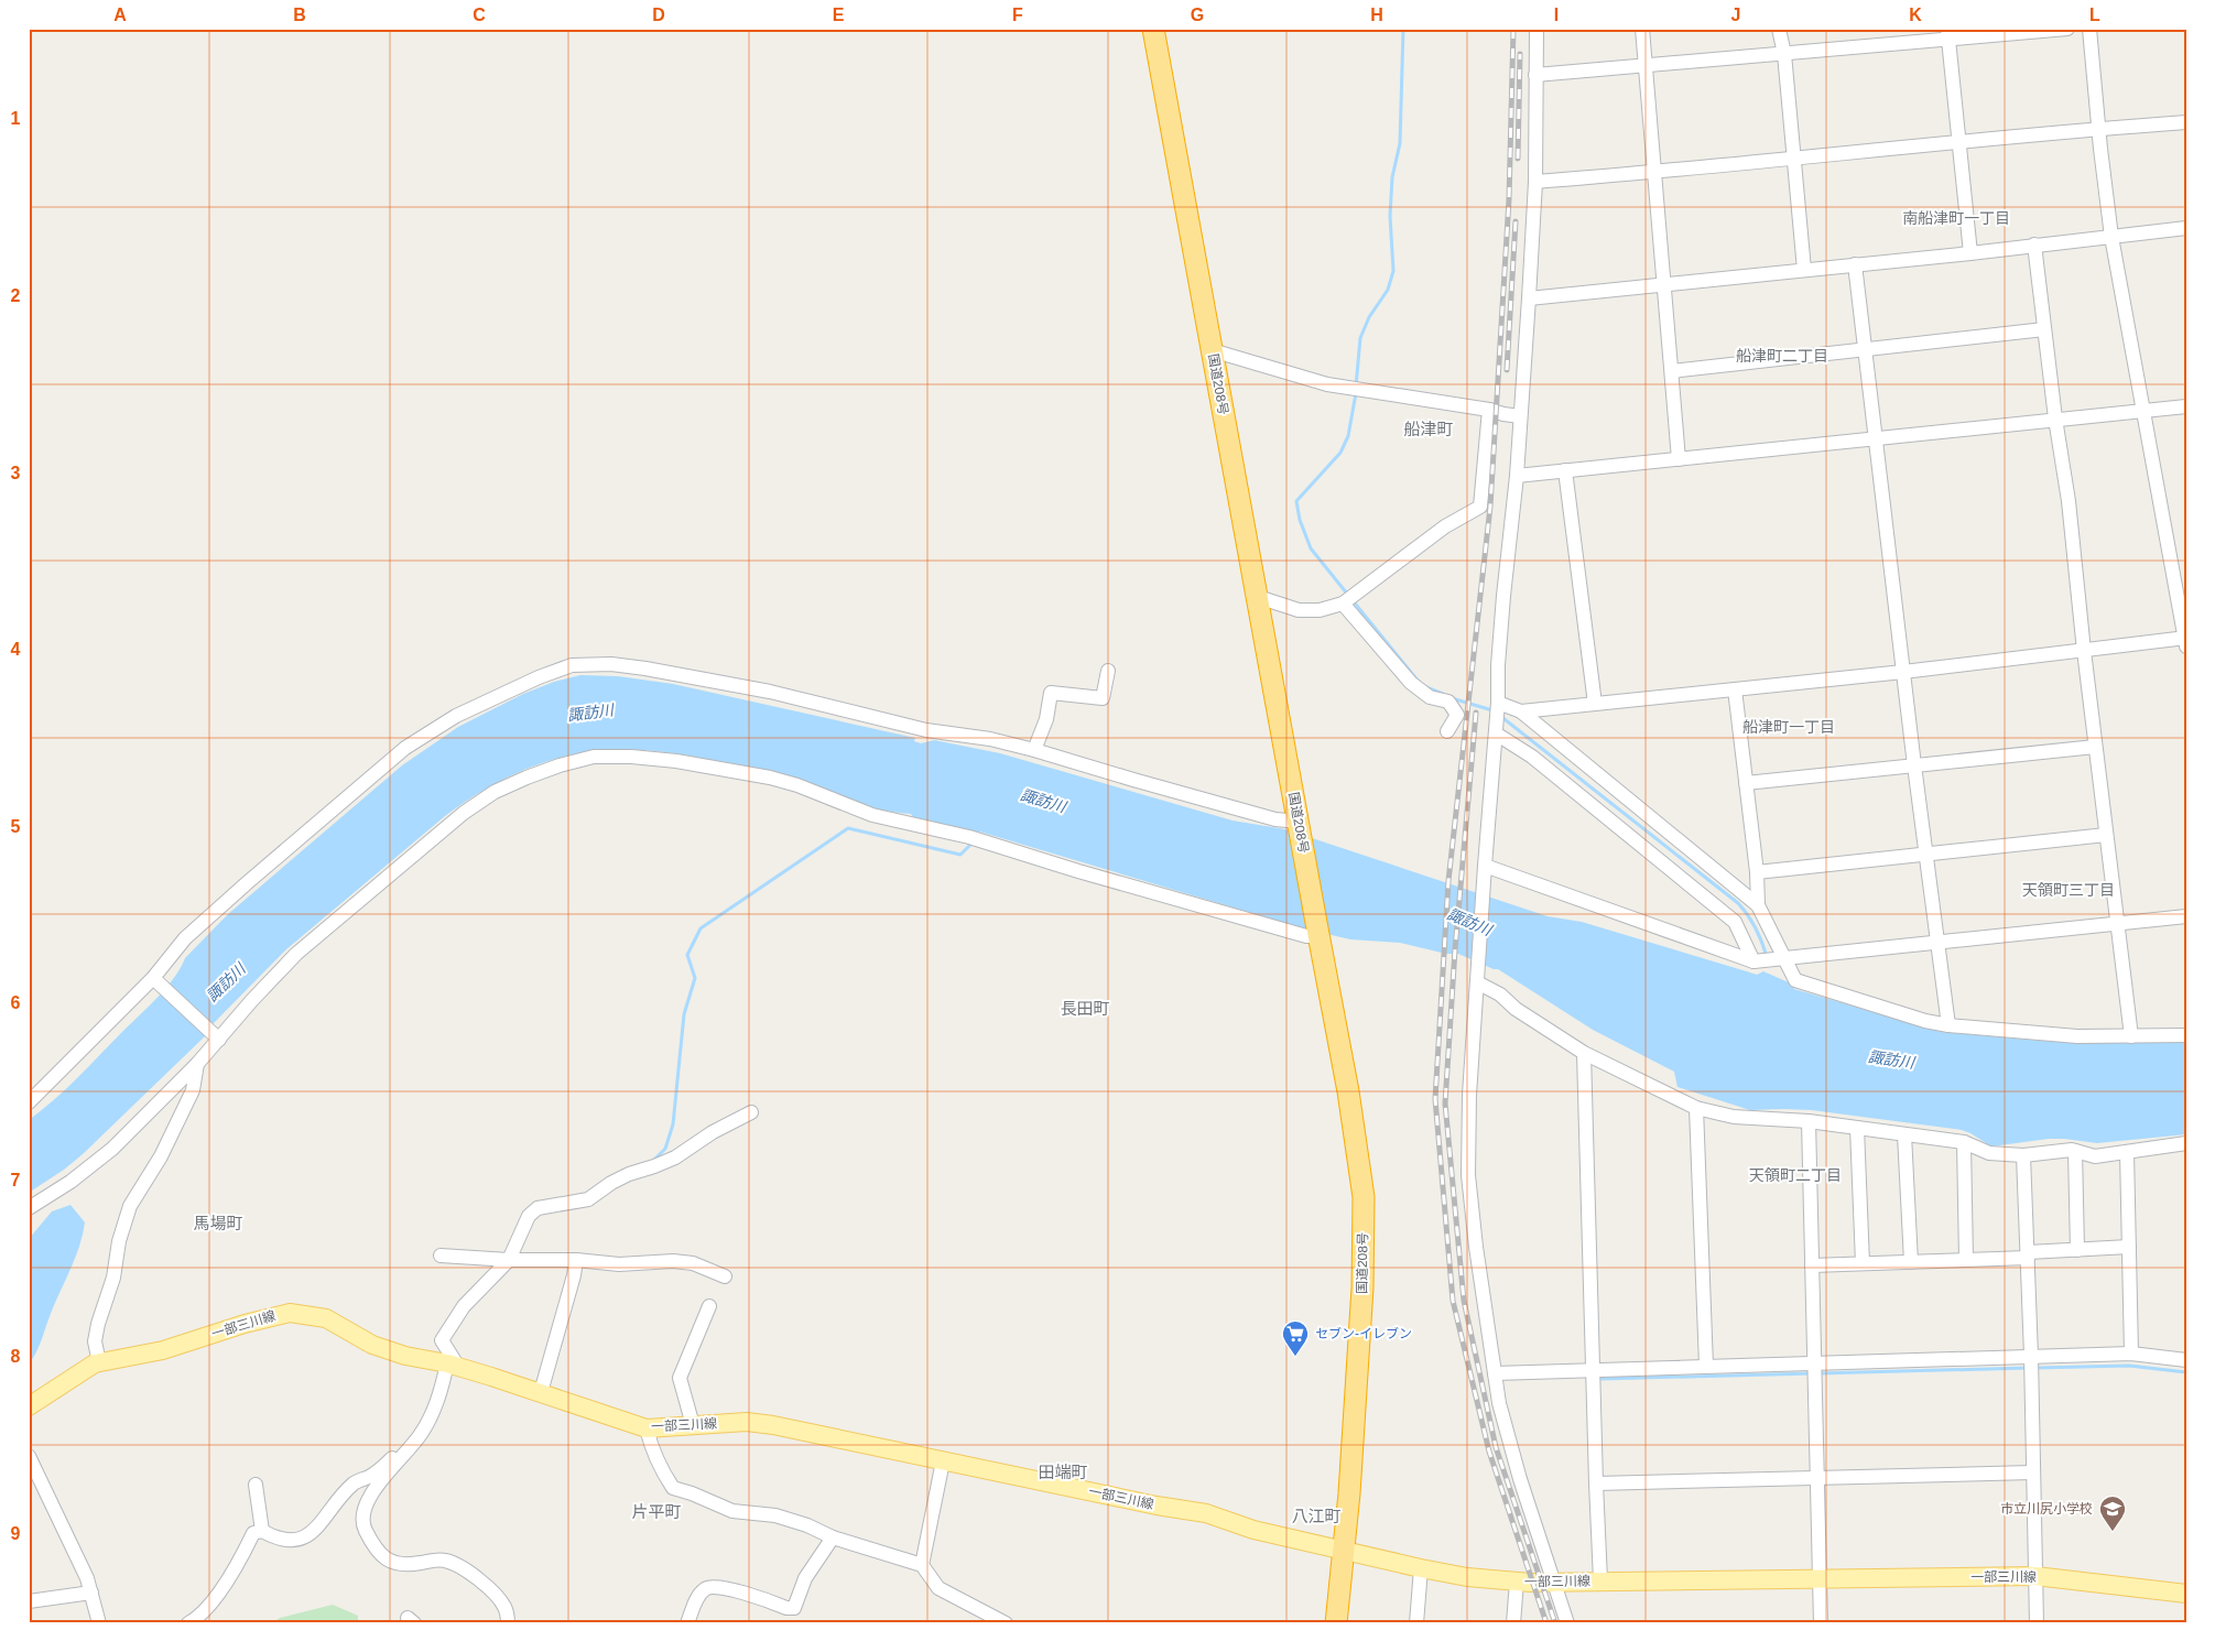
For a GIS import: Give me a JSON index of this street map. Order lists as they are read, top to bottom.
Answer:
{
  "streets": {
    "highway": ["国道208号"],
    "main road": ["一部三川線"]
  },
  "crossings": [
    ["国道208号", "一部三川線"]
  ],
  "districts": [
    "南船津町一丁目",
    "船津町二丁目",
    "船津町",
    "船津町一丁目",
    "天領町三丁目",
    "長田町",
    "天領町二丁目",
    "馬場町",
    "田端町",
    "片平町",
    "八江町"
  ],
  "water": ["諏訪川"],
  "places": {
    "supermarket": ["セブン-イレブン"],
    "school or university": ["市立川尻小学校"]
  },
  "grid": {
    "columns": [
      "A",
      "B",
      "C",
      "D",
      "E",
      "F",
      "G",
      "H",
      "I",
      "J",
      "K",
      "L"
    ],
    "rows": [
      "1",
      "2",
      "3",
      "4",
      "5",
      "6",
      "7",
      "8",
      "9"
    ]
  }
}
